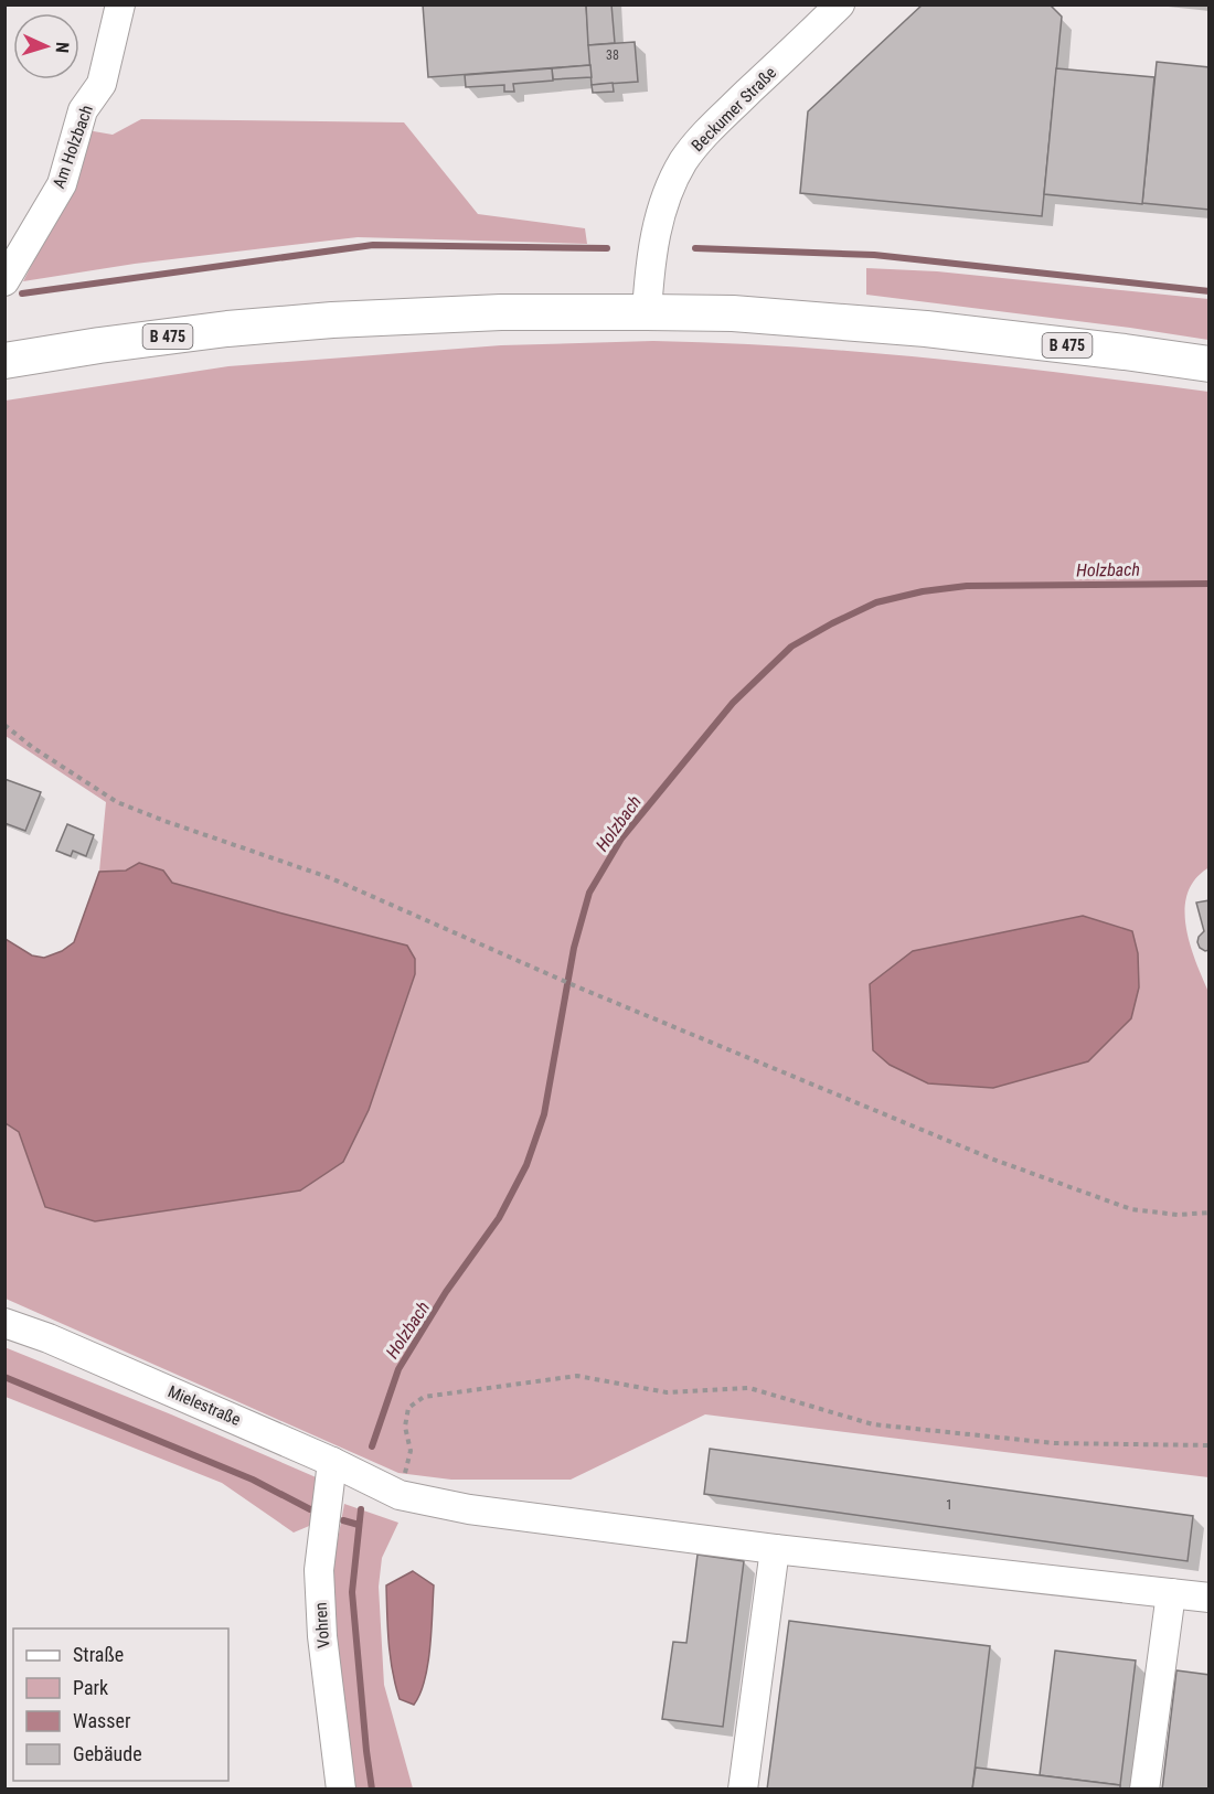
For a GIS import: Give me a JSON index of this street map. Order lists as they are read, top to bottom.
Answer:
{
  "streets": {
    "main road": ["B 475"],
    "street": [
      "Beckumer Straße",
      "Am Holzbach",
      "Mielestraße",
      "Vohren"
    ]
  },
  "crossings": [
    ["Beckumer Straße", "B 475"],
    ["Mielestraße", "Vohren"]
  ],
  "water": ["Holzbach"],
  "house_numbers": ["38", "1"],
  "legend": [
    "Straße",
    "Park",
    "Wasser",
    "Gebäude"
  ],
  "north": "right"
}
